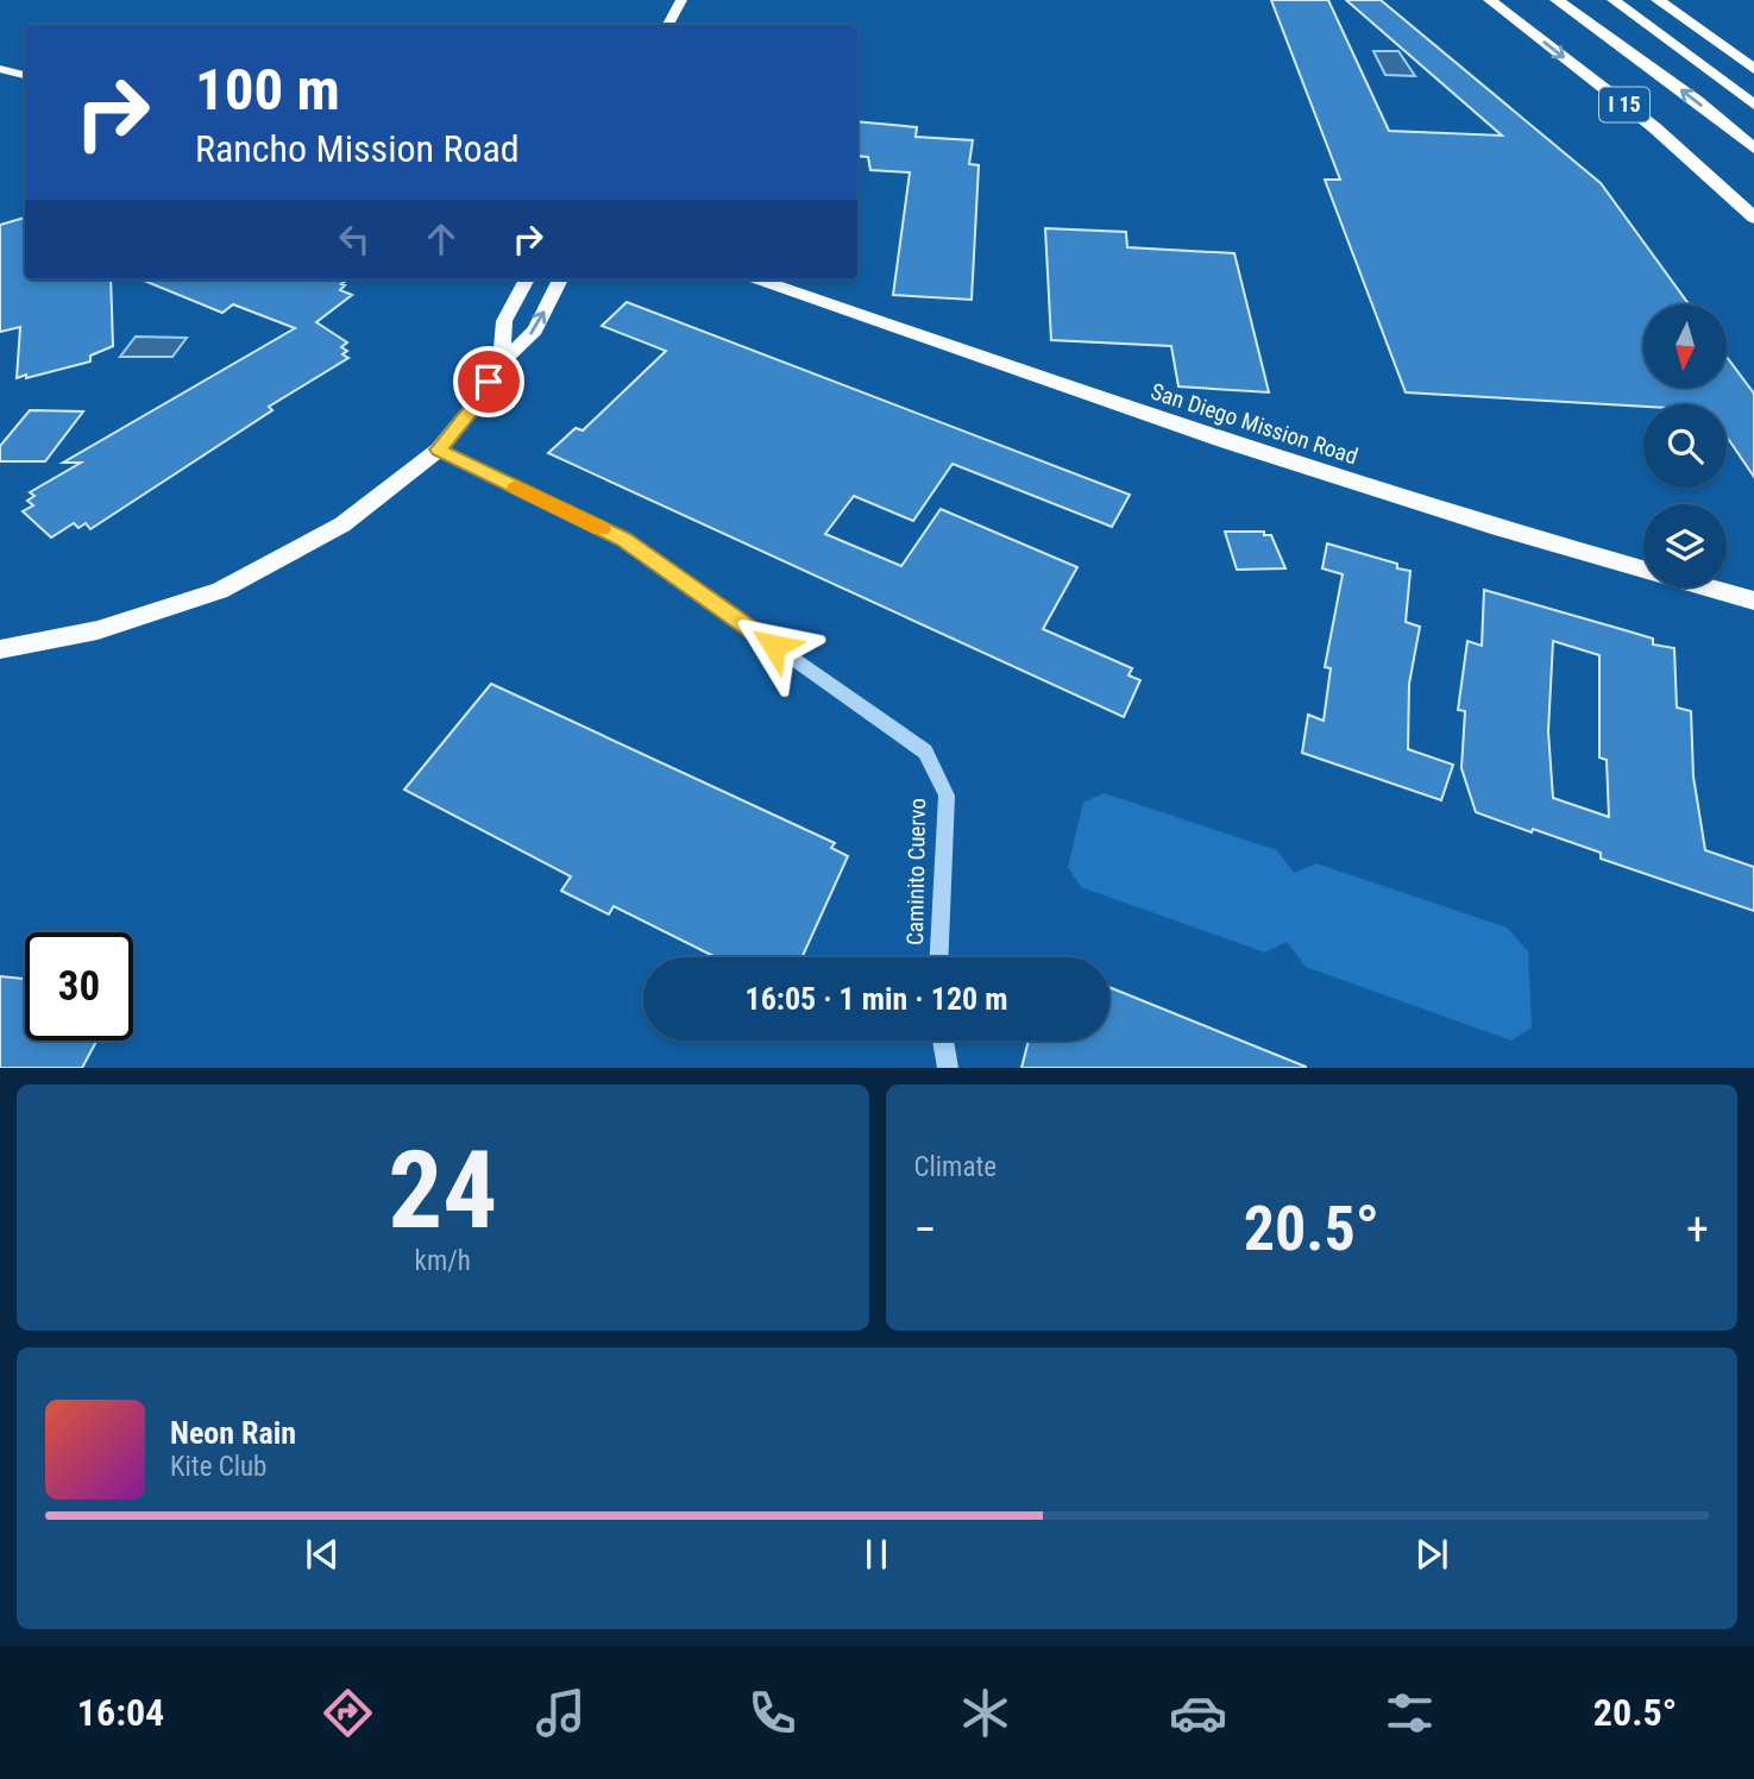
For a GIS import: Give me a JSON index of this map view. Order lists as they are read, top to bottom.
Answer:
{
  "streets": {
    "highway": ["I 15"],
    "main road": ["San Diego Mission Road"],
    "street": ["Caminito Cuervo"]
  },
  "north": "bottom",
  "page": {
    "turn": ["100 m", "Rancho Mission Road"],
    "limit": "30",
    "trip": "16:05 · 1 min · 120 m",
    "tile": [
      ["24", "km/h"],
      "Climate"
    ],
    "heat": ["−", "20.5°", "+"],
    "song": ["Neon Rain", "Kite Club"],
    "tabs": ["16:04", "20.5°"]
  }
}
